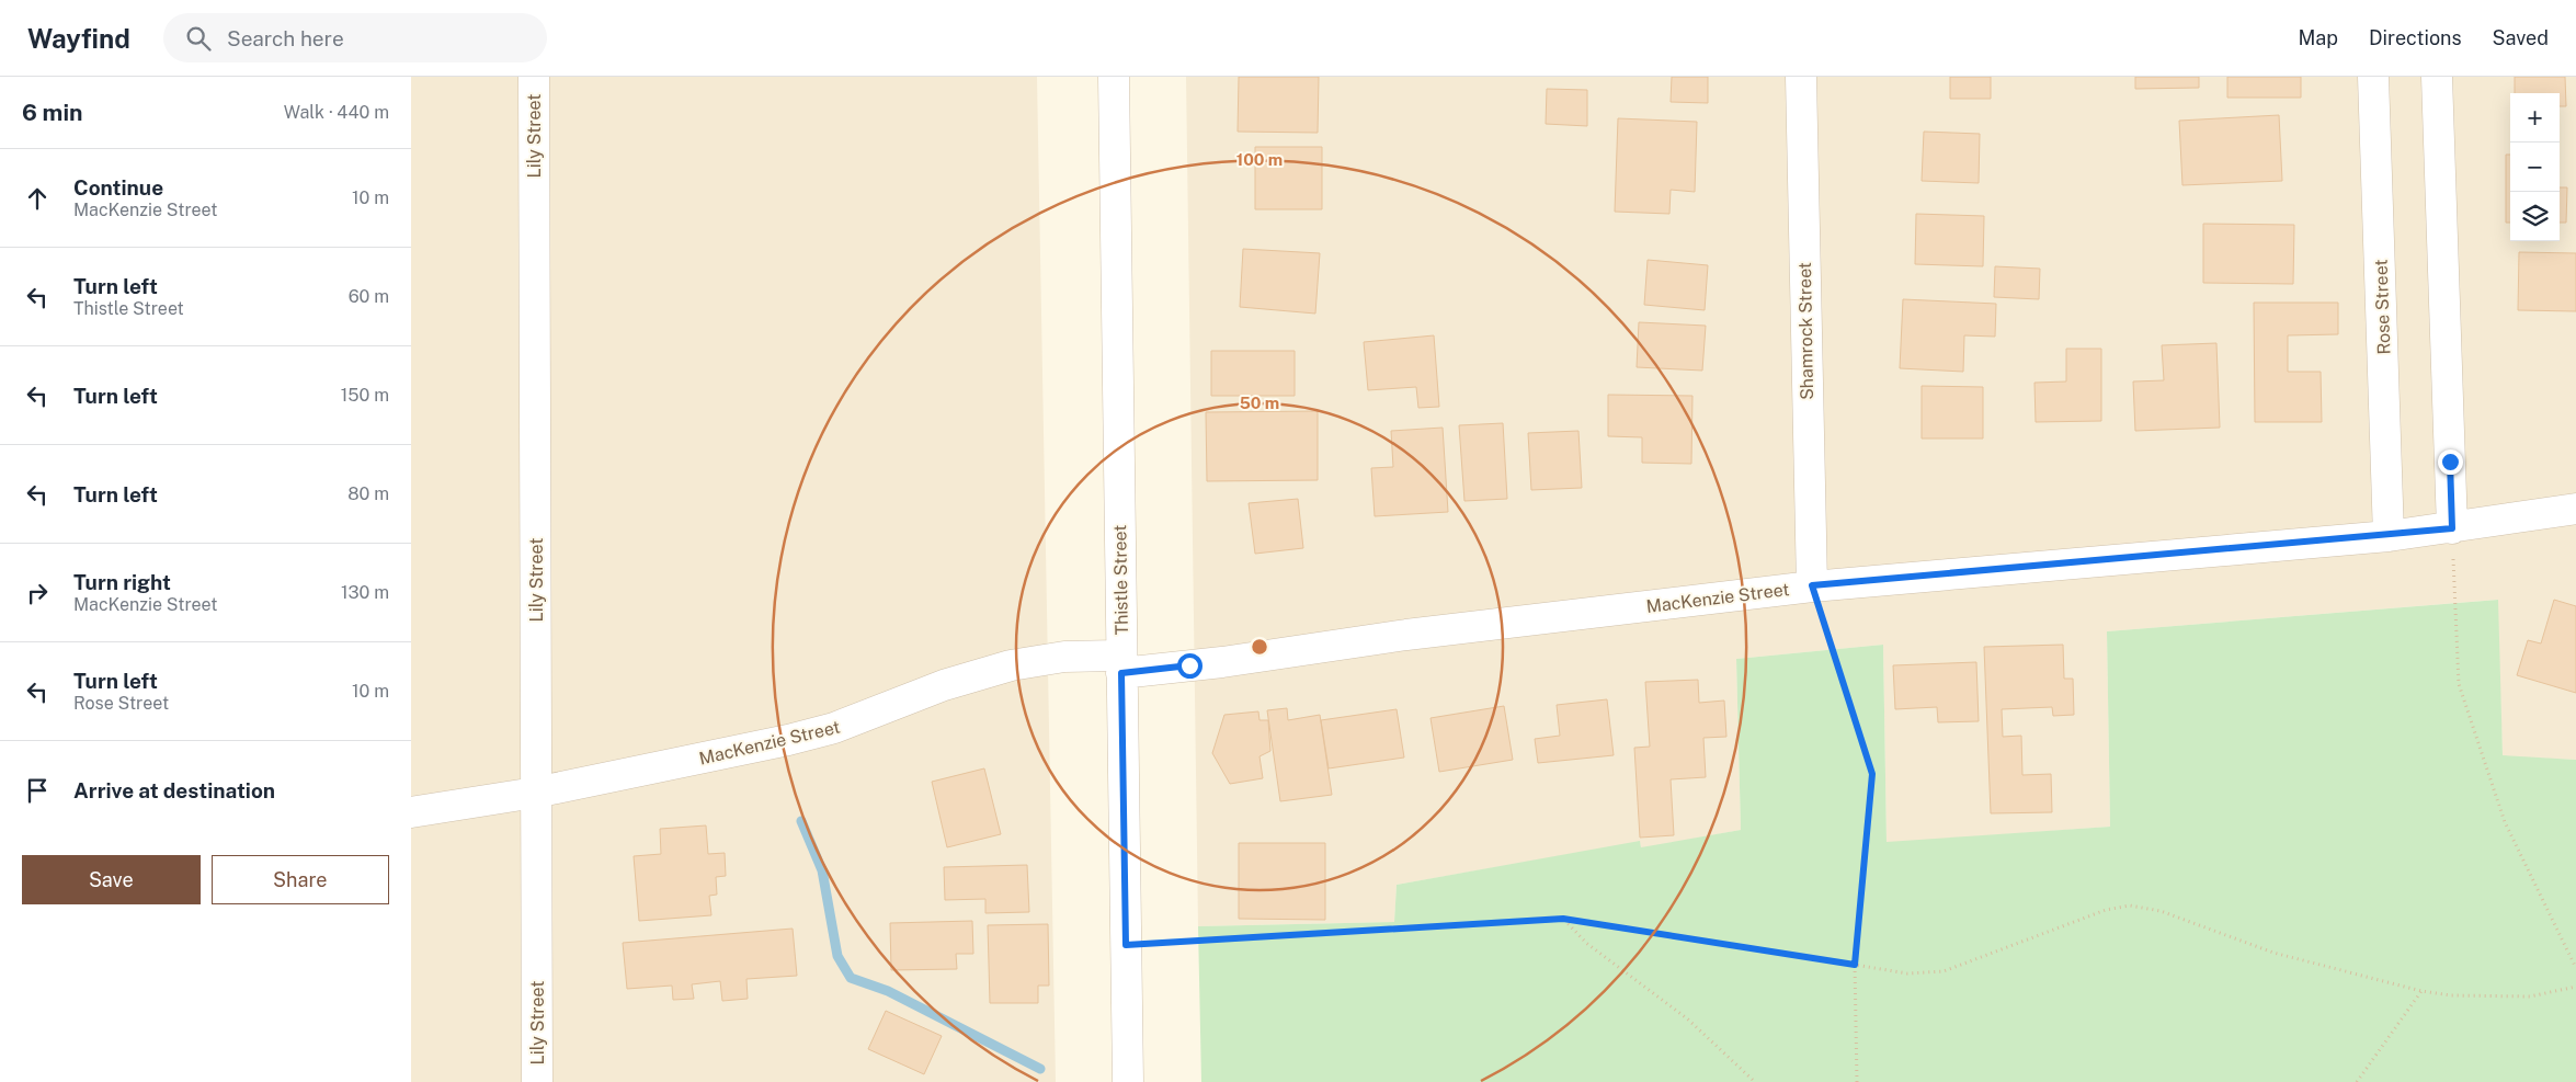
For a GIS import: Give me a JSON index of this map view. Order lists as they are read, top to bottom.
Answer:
{
  "streets": {
    "street": [
      "Lily Street",
      "Rose Street",
      "Shamrock Street",
      "Thistle Street",
      "MacKenzie Street"
    ]
  },
  "crossings": [
    ["Lily Street", "MacKenzie Street"],
    ["Rose Street", "MacKenzie Street"],
    ["Shamrock Street", "MacKenzie Street"],
    ["Thistle Street", "MacKenzie Street"]
  ],
  "page": {
    "header": "Wayfind",
    "search": "Search here",
    "nav": ["Map", "Directions", "Saved"],
    "heading": ["6 min", "Walk · 440 m"],
    "map_buttons": ["+", "−"],
    "list": [
      ["Continue", "MacKenzie Street", "10 m"],
      ["Turn left", "Thistle Street", "60 m"],
      ["Turn left", "150 m"],
      ["Turn left", "80 m"],
      ["Turn right", "MacKenzie Street", "130 m"],
      ["Turn left", "Rose Street", "10 m"],
      "Arrive at destination"
    ],
    "buttons": ["Save", "Share"]
  },
  "rings": ["100 m", "50 m"]
}
